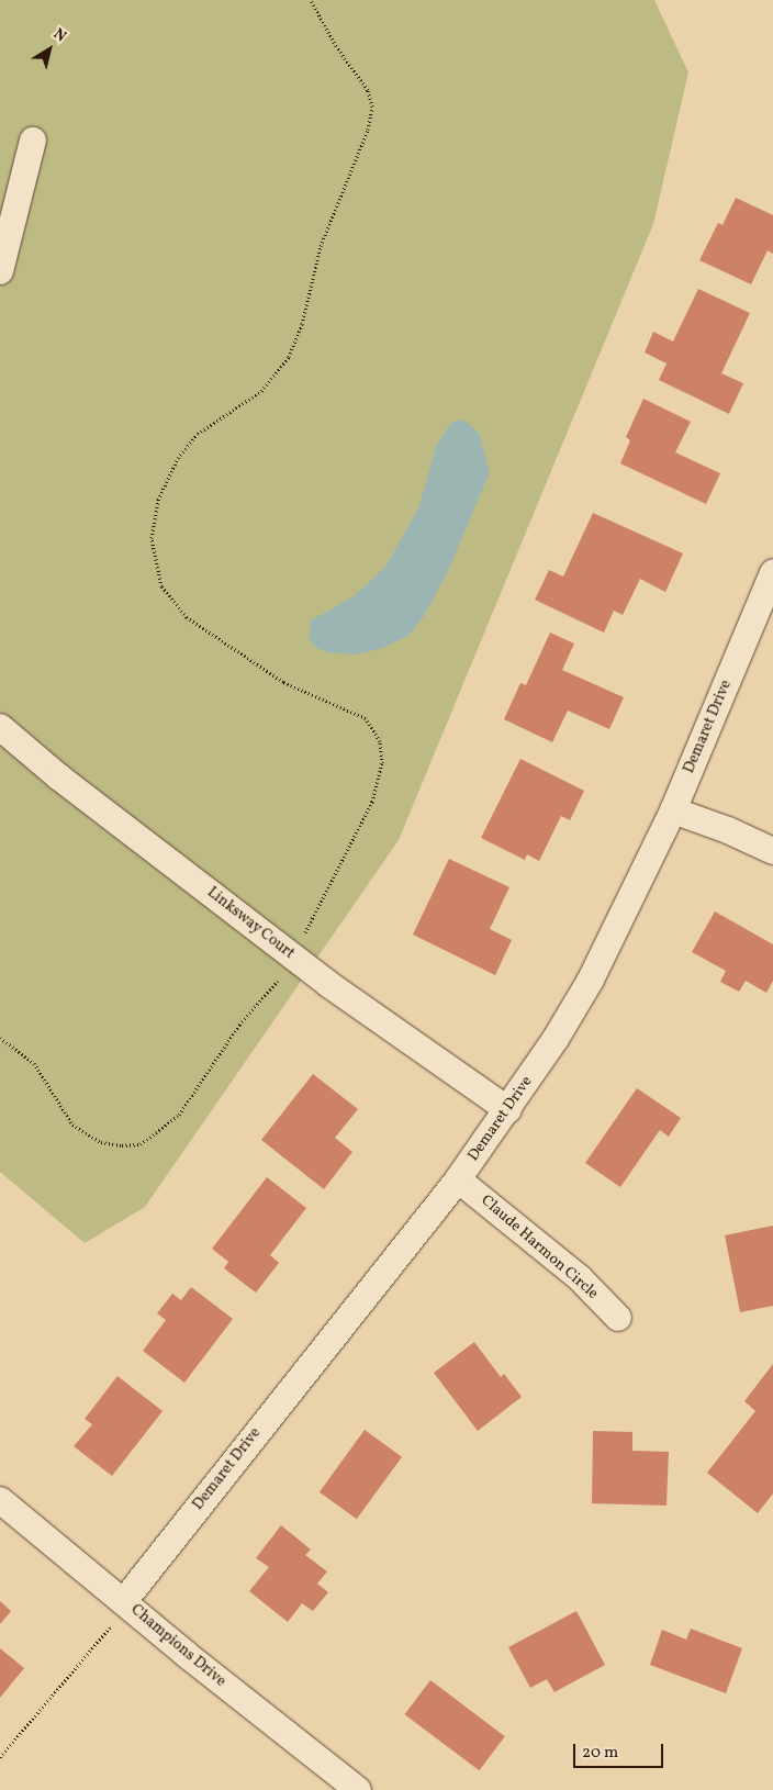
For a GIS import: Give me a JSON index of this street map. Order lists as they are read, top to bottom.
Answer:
{
  "streets": {
    "street": [
      "Demaret Drive",
      "Linksway Court",
      "Claude Harmon Circle",
      "Champions Drive"
    ]
  },
  "crossings": [
    ["Demaret Drive", "Linksway Court"],
    ["Demaret Drive", "Claude Harmon Circle"],
    ["Demaret Drive", "Champions Drive"]
  ],
  "scale_bar": "20 m",
  "north": "top right"
}
